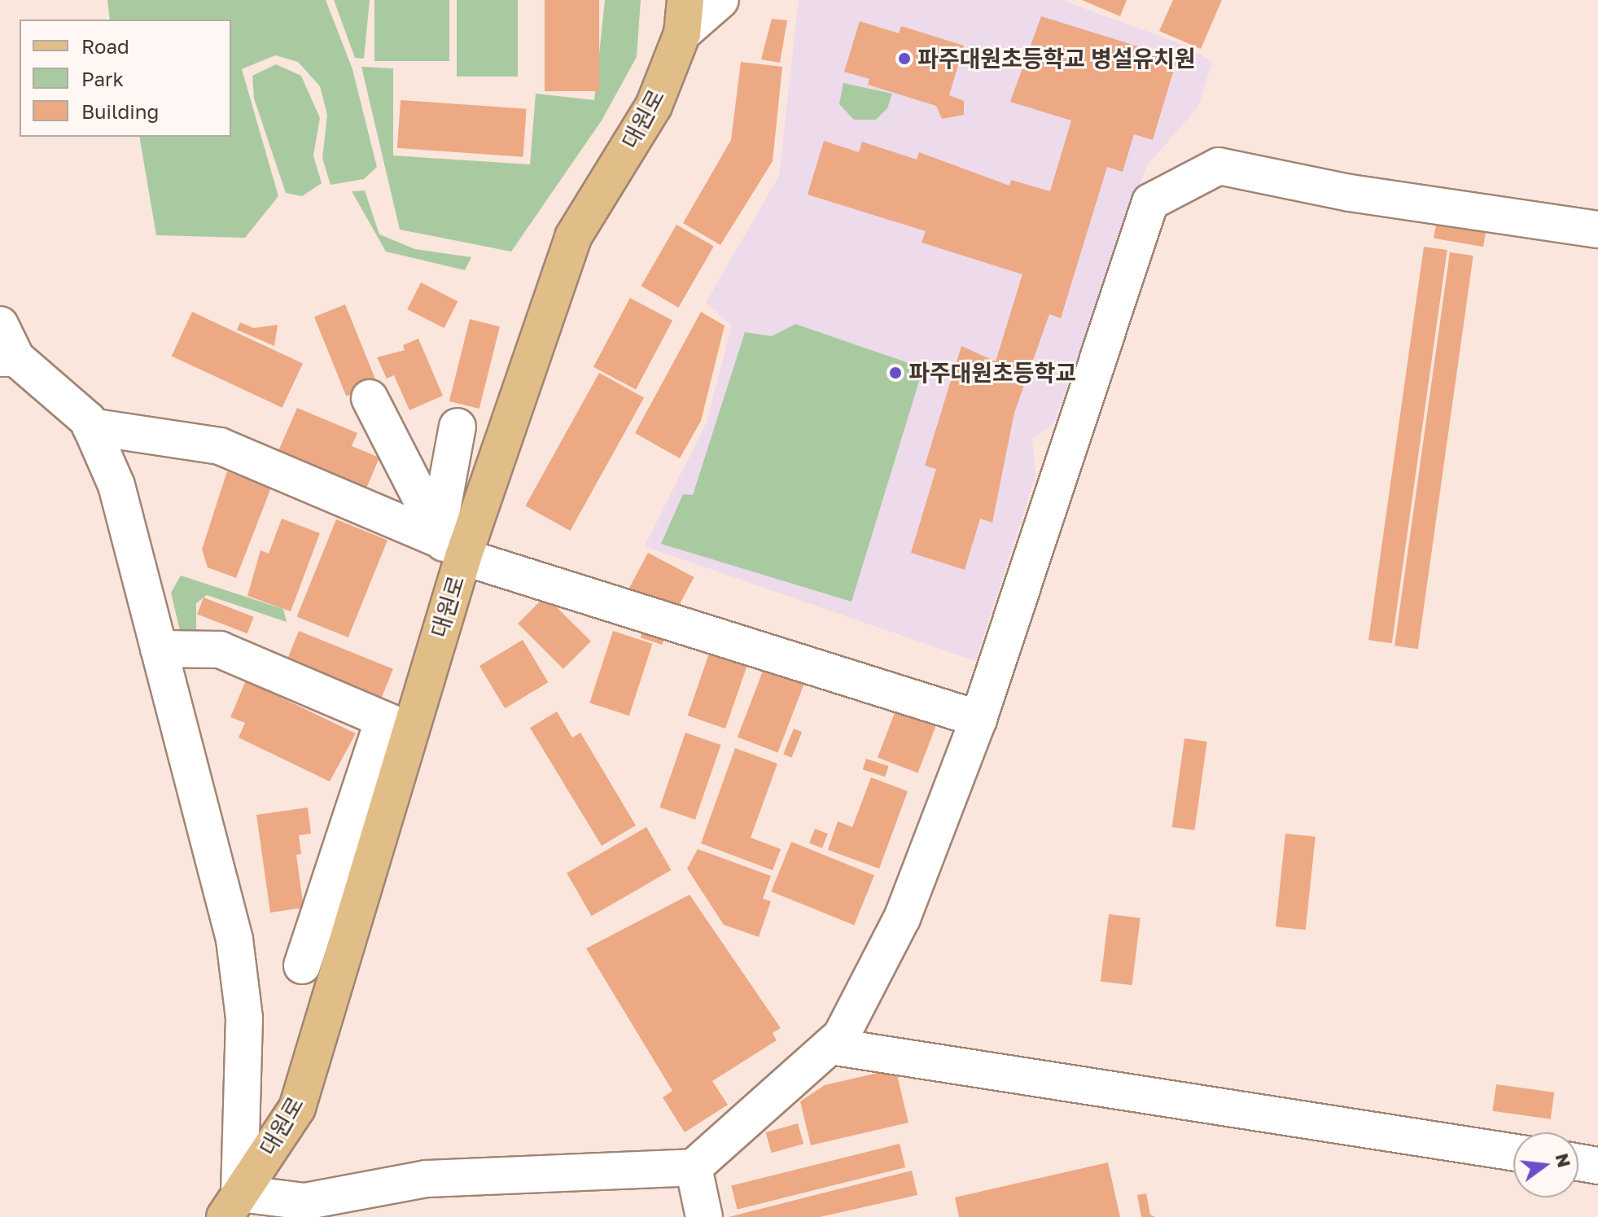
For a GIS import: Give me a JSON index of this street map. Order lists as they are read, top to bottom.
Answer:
{
  "streets": {
    "main road": ["대원로"]
  },
  "places": ["파주대원초등학교 병설유치원", "파주대원초등학교"],
  "legend": ["Road", "Park", "Building"],
  "north": "right"
}
